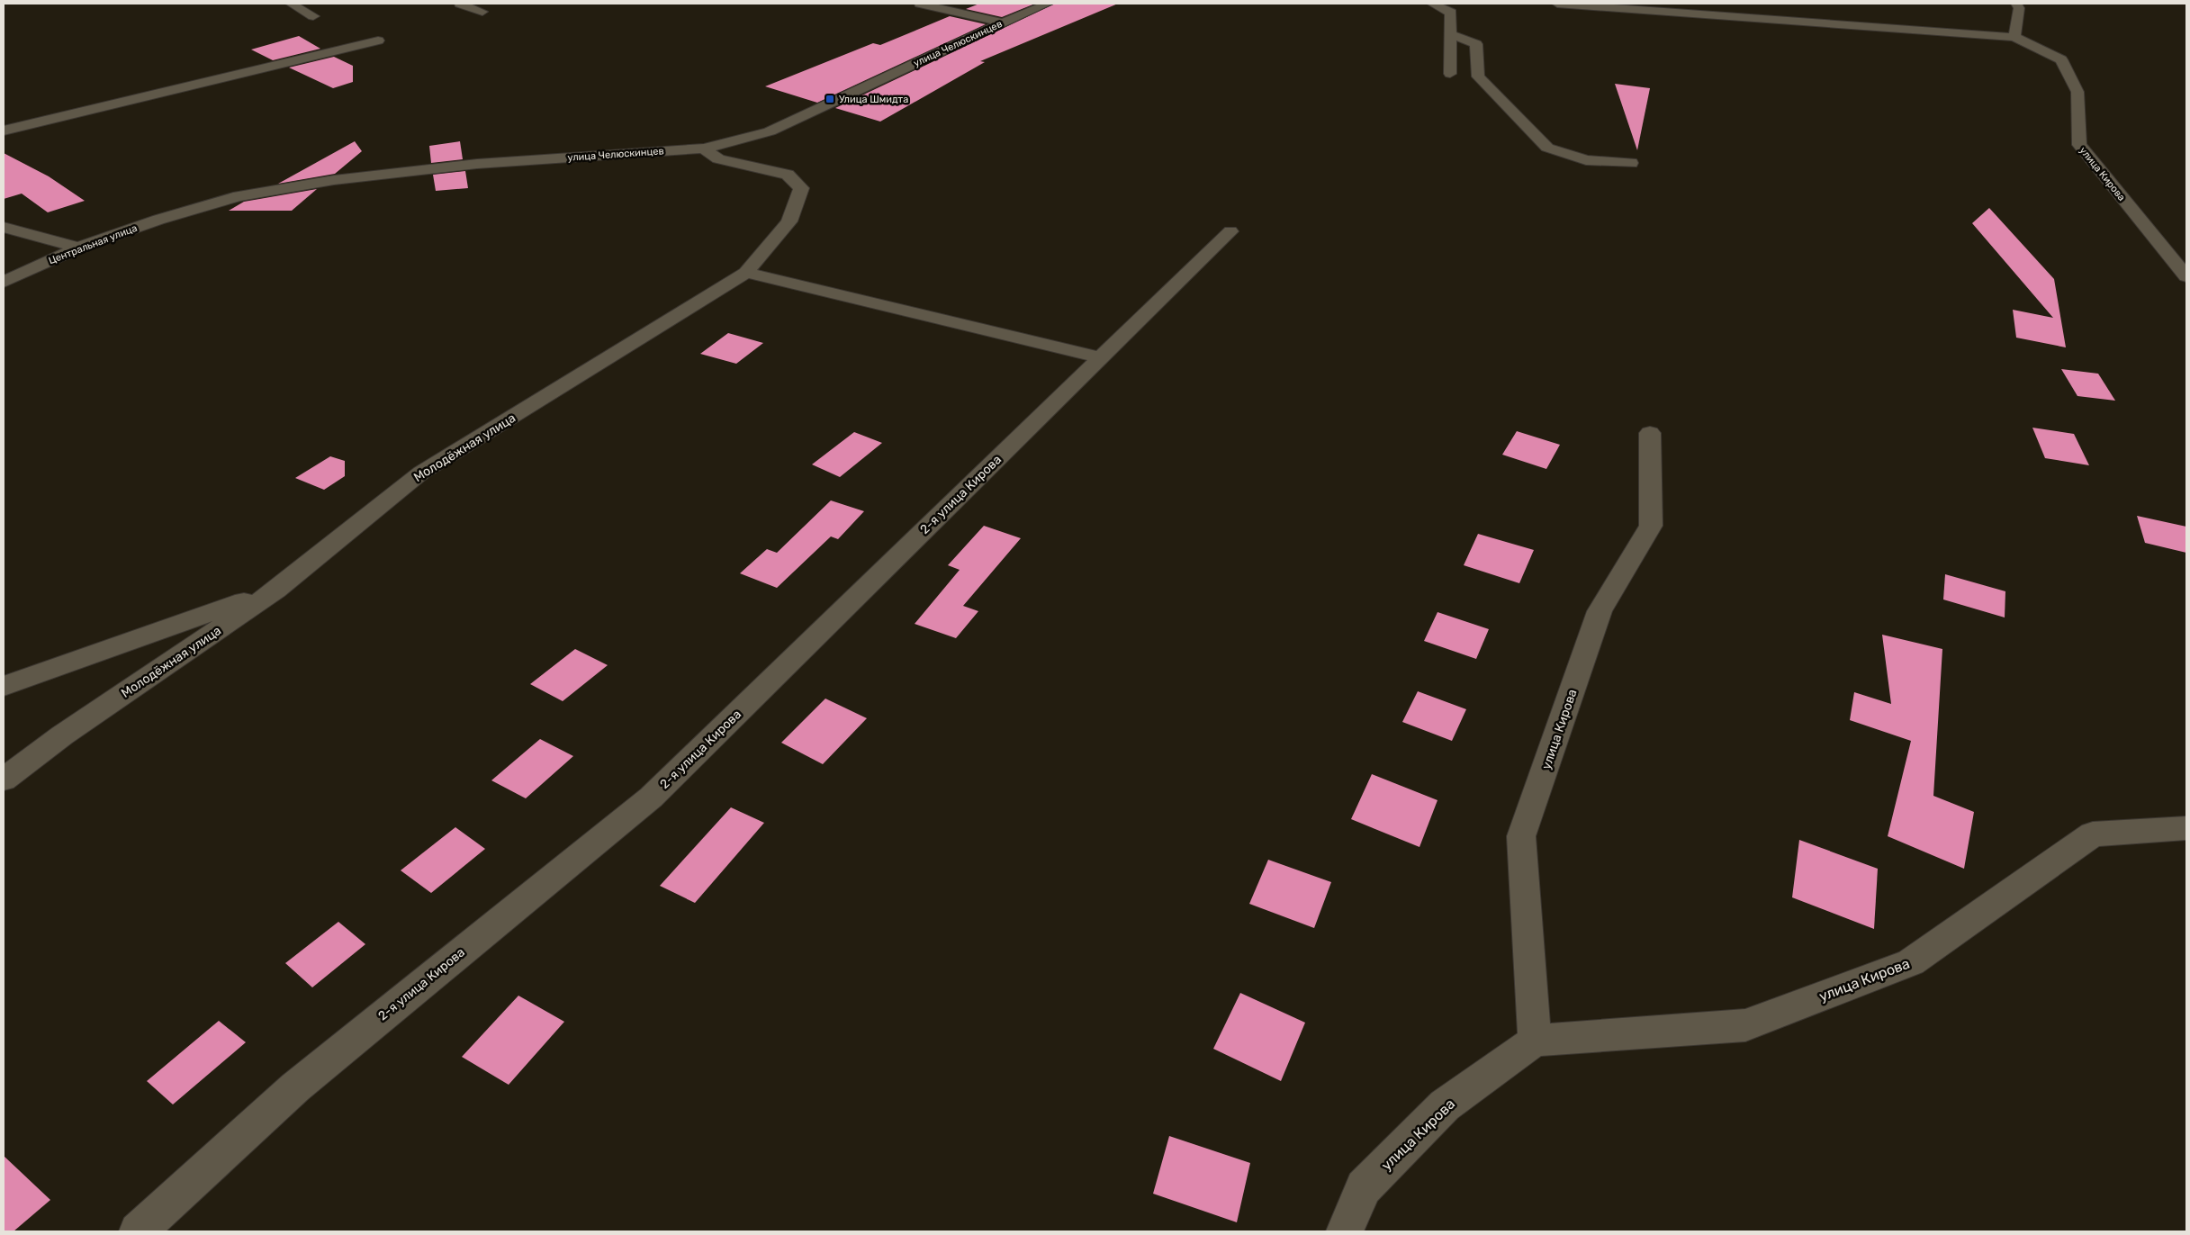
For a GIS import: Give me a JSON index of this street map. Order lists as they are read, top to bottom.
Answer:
{
  "streets": {
    "street": [
      "улица Челюскинцев",
      "улица Кирова",
      "Центральная улица",
      "Молодёжная улица",
      "2-я улица Кирова"
    ]
  },
  "crossings": [
    ["улица Челюскинцев", "Центральная улица"],
    ["улица Челюскинцев", "Молодёжная улица"]
  ],
  "places": {
    "transit": ["Улица Шмидта"]
  }
}
